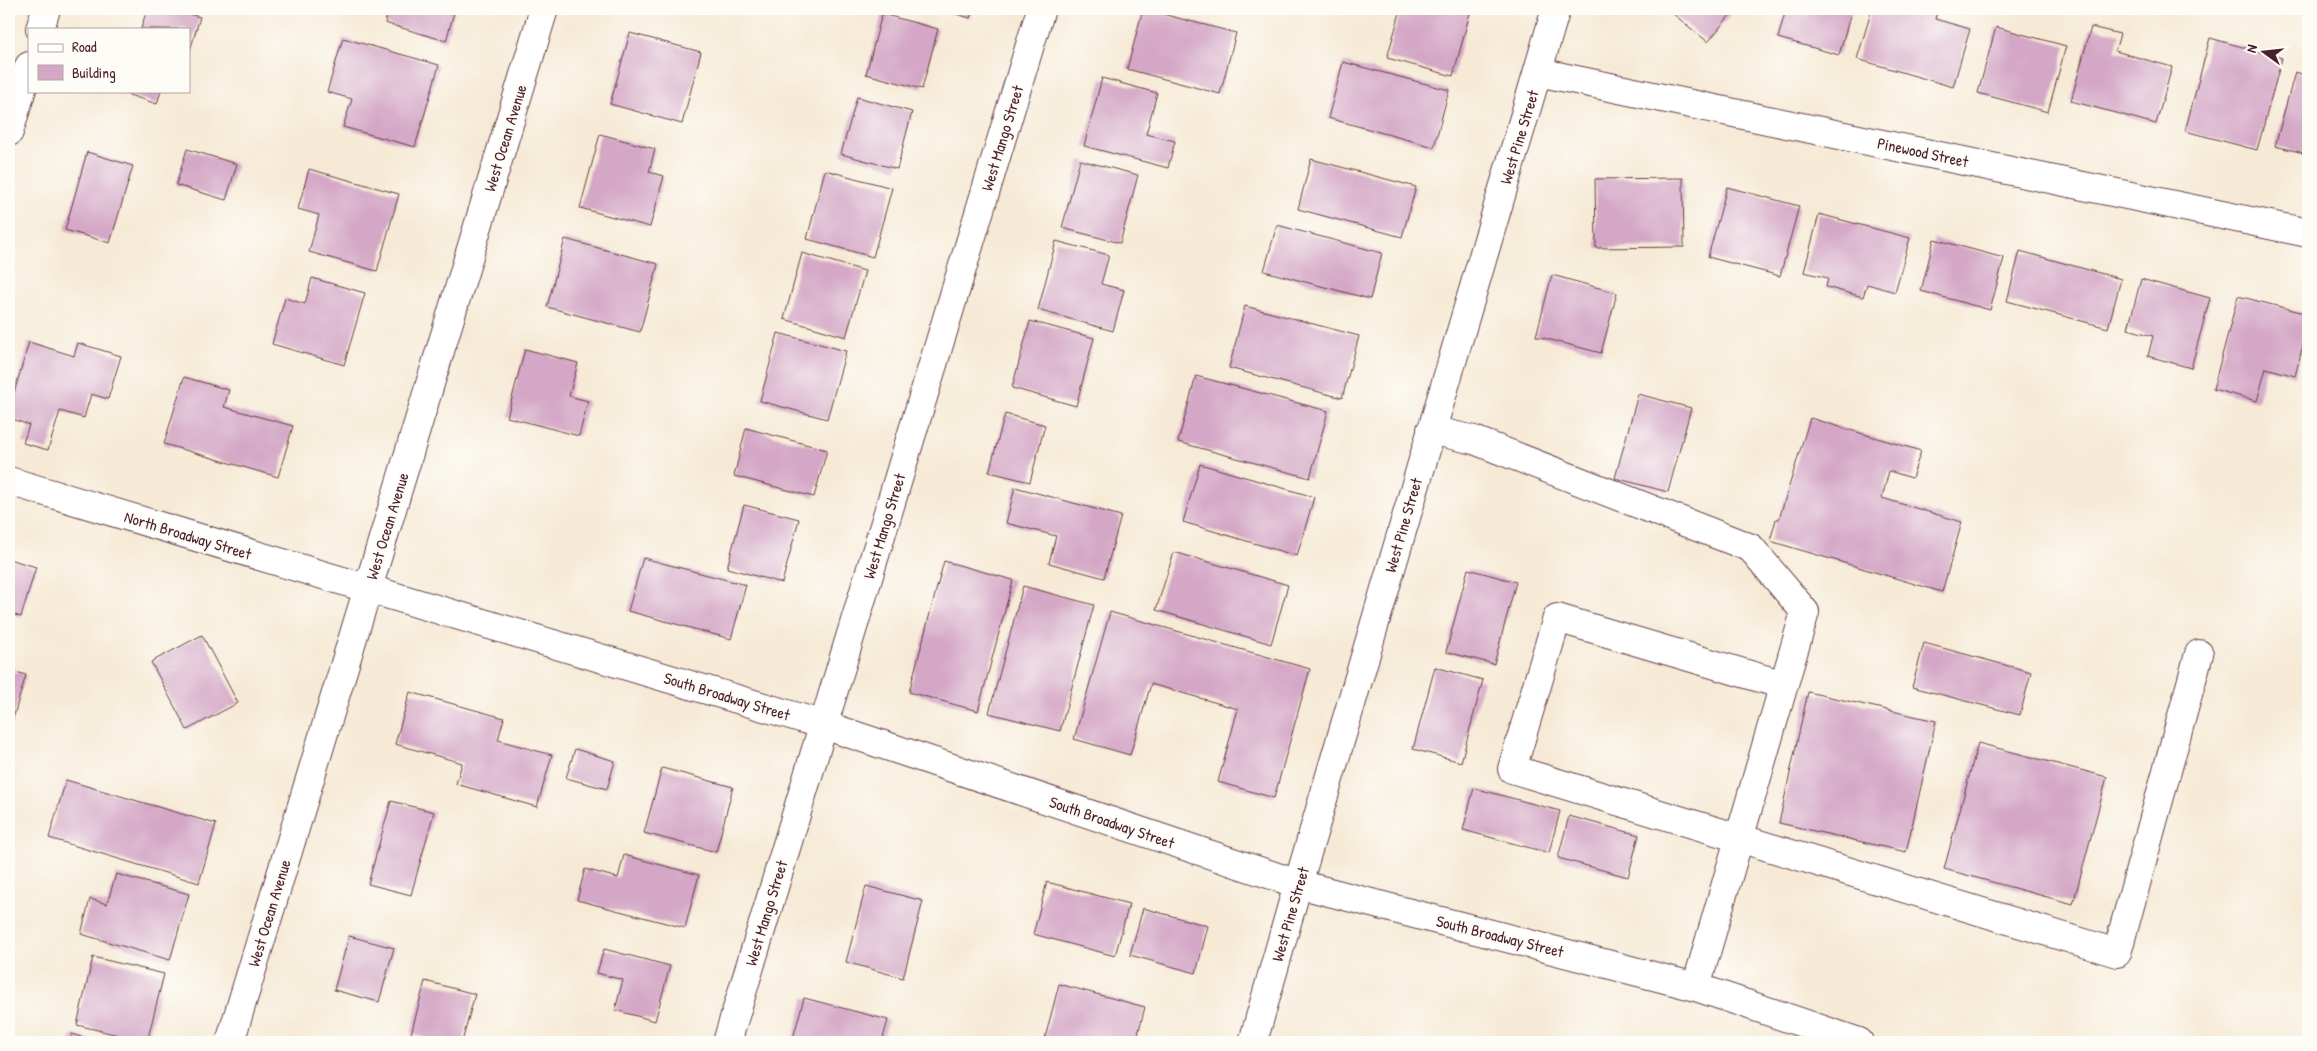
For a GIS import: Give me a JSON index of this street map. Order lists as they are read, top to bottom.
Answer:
{
  "streets": {
    "street": [
      "West Pine Street",
      "West Ocean Avenue",
      "West Mango Street",
      "Pinewood Street",
      "North Broadway Street",
      "South Broadway Street"
    ]
  },
  "crossings": [
    ["West Pine Street", "Pinewood Street"],
    ["West Pine Street", "South Broadway Street"],
    ["West Ocean Avenue", "North Broadway Street"],
    ["West Ocean Avenue", "South Broadway Street"],
    ["West Mango Street", "South Broadway Street"],
    ["North Broadway Street", "South Broadway Street"]
  ],
  "legend": ["Road", "Building"],
  "north": "left"
}
